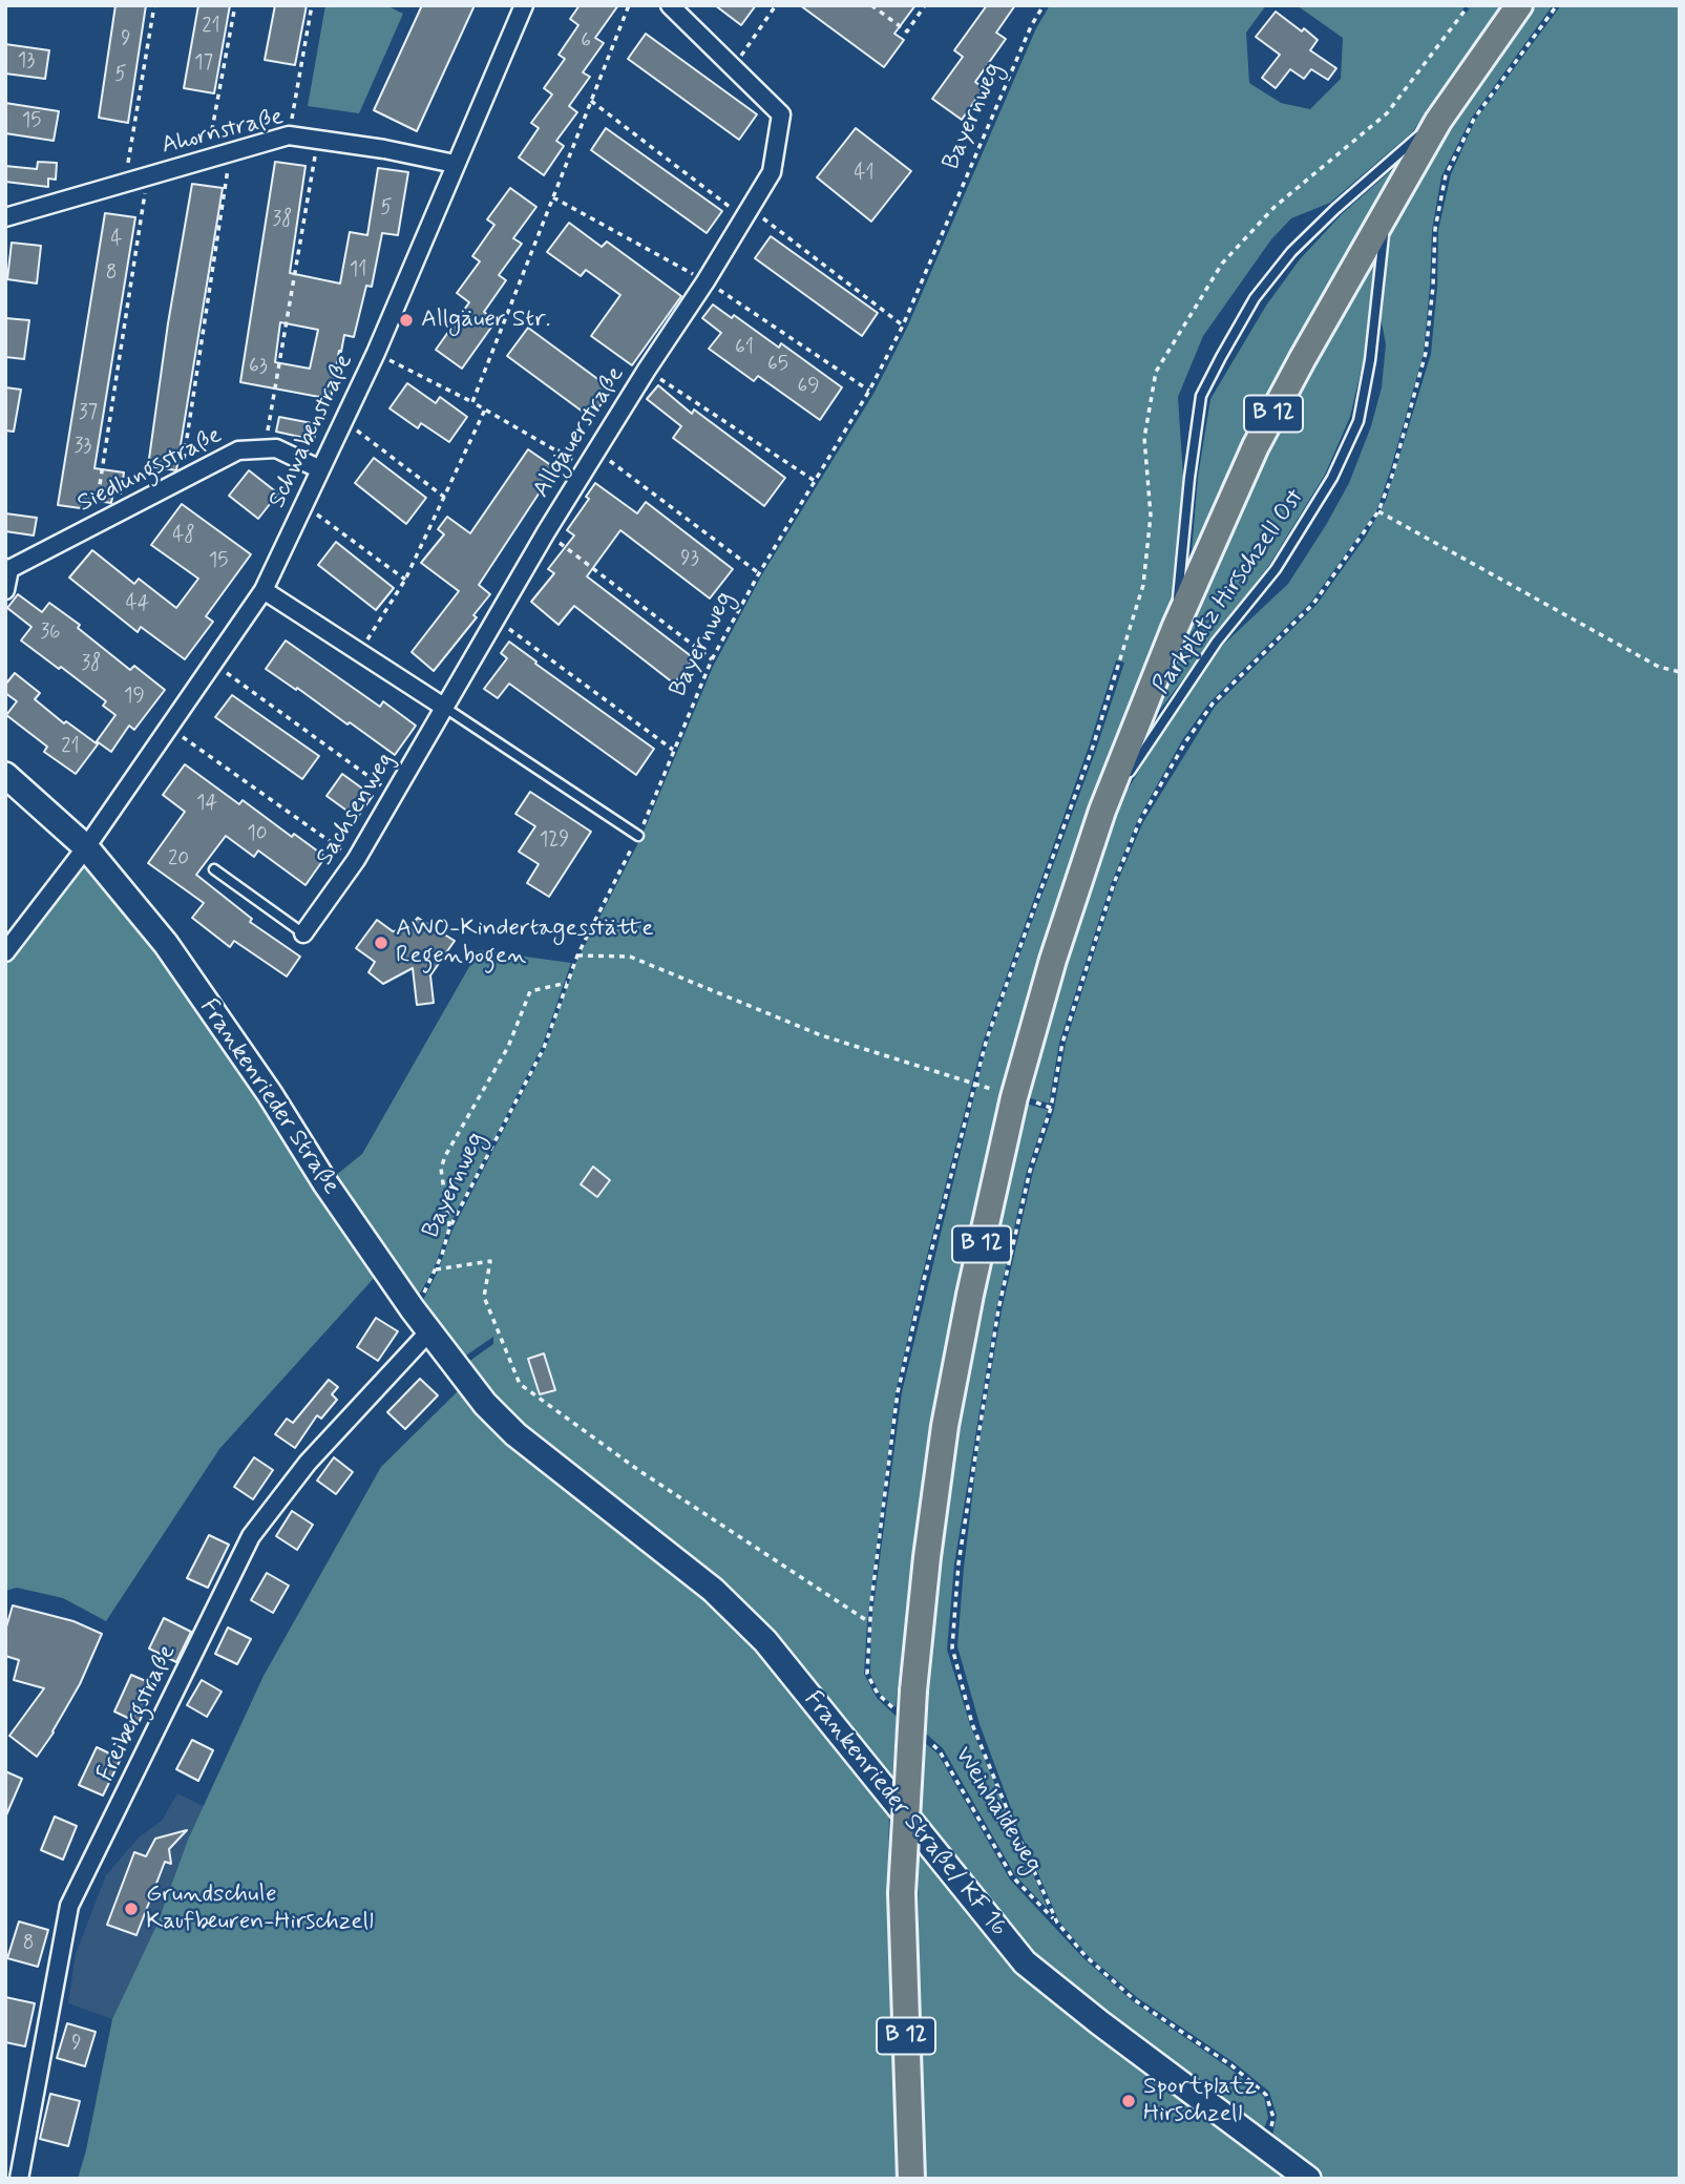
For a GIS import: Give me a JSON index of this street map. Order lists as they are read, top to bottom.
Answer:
{
  "streets": {
    "main road": ["B 12"],
    "street": [
      "Ahornstraße",
      "Schwabenstraße",
      "Allgäuerstraße",
      "Siedlungsstraße",
      "Sachsenweg",
      "Frankenrieder Straße",
      "Freibergstraße",
      "Frankenrieder Straße/ KF 16"
    ],
    "lane": ["Parkplatz Hirschzell Ost"],
    "path": ["Bayernweg", "Weinhaldeweg"]
  },
  "crossings": [
    ["Bayernweg", "Frankenrieder Straße"],
    ["Ahornstraße", "Schwabenstraße"],
    ["B 12", "Parkplatz Hirschzell Ost"],
    ["Schwabenstraße", "Siedlungsstraße"],
    ["Schwabenstraße", "Frankenrieder Straße"],
    ["Allgäuerstraße", "Sachsenweg"],
    ["Frankenrieder Straße", "Freibergstraße"],
    ["Frankenrieder Straße", "Frankenrieder Straße/ KF 16"]
  ],
  "places": [
    "Allgäuer Str.",
    "AWO-Kindertagesstätte Regenbogen",
    "Grundschule Kaufbeuren-Hirschzell",
    "Sportplatz Hirschzell"
  ],
  "house_numbers": [
    "21",
    "9",
    "6",
    "13",
    "17",
    "5",
    "15",
    "41",
    "5",
    "38",
    "4",
    "11",
    "8",
    "61",
    "65",
    "63",
    "69",
    "37",
    "33",
    "48",
    "93",
    "15",
    "44",
    "36",
    "38",
    "19",
    "21",
    "14",
    "10",
    "129",
    "20",
    "8",
    "9"
  ]
}
